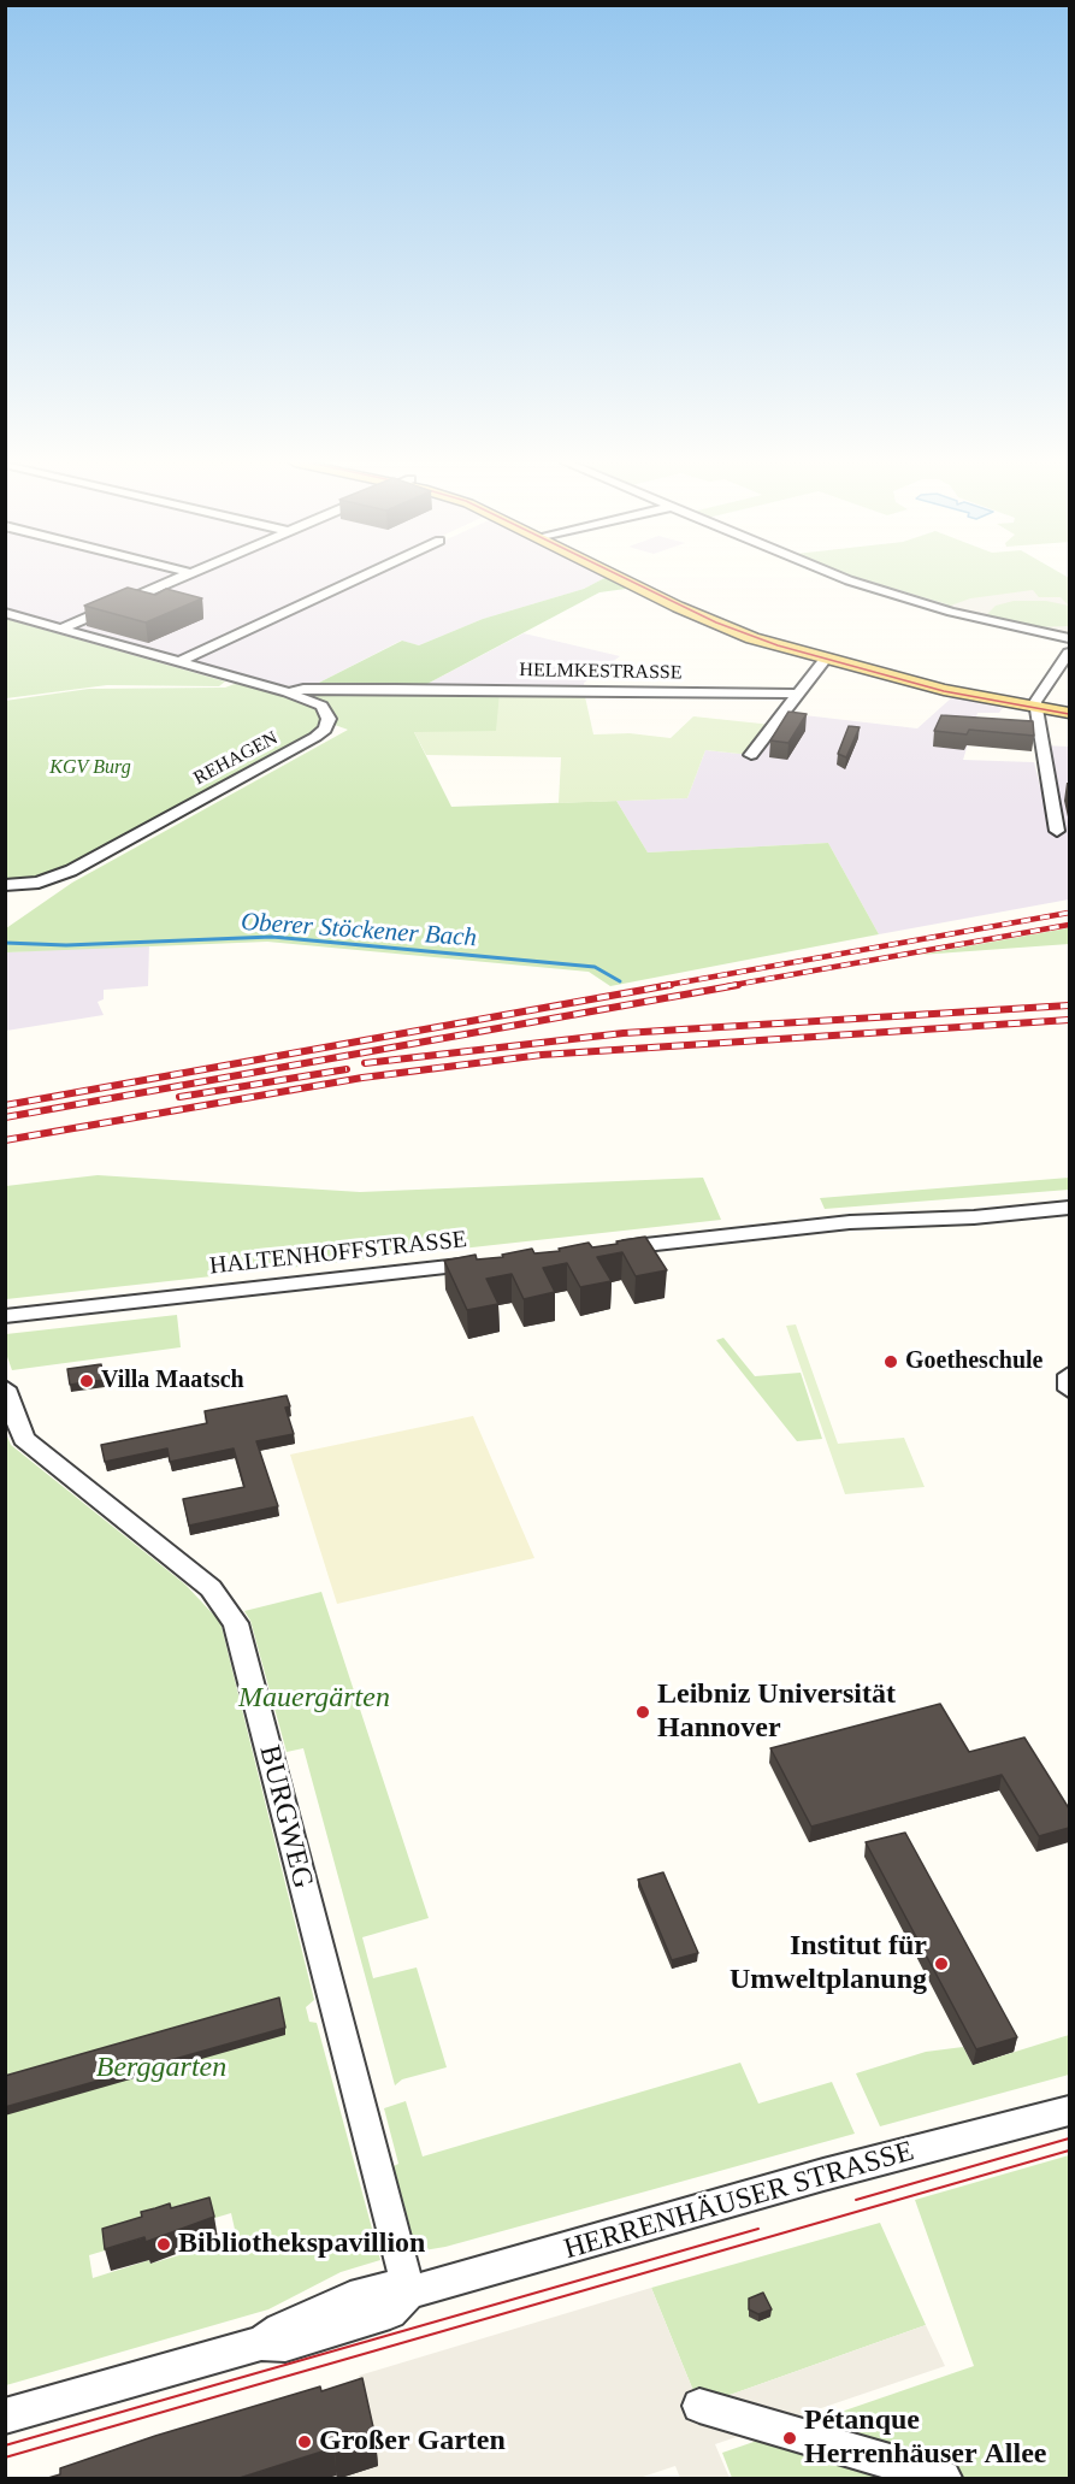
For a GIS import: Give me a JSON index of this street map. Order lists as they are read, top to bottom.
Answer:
{
  "streets": {
    "street": [
      "HELMKESTRASSE",
      "REHAGEN",
      "HALTENHOFFSTRASSE",
      "BURGWEG",
      "HERRENHÄUSER STRASSE"
    ]
  },
  "crossings": [
    ["HELMKESTRASSE", "REHAGEN"],
    ["BURGWEG", "HERRENHÄUSER STRASSE"]
  ],
  "water": ["Oberer Stöckener Bach"],
  "parks": ["KGV Burg", "Mauergärten", "Berggarten"],
  "places": [
    "Goetheschule",
    "Villa Maatsch",
    "Leibniz Universität Hannover",
    "Institut für Umweltplanung",
    "Bibliothekspavillion",
    "Pétanque Herrenhäuser Allee",
    "Großer Garten"
  ]
}
